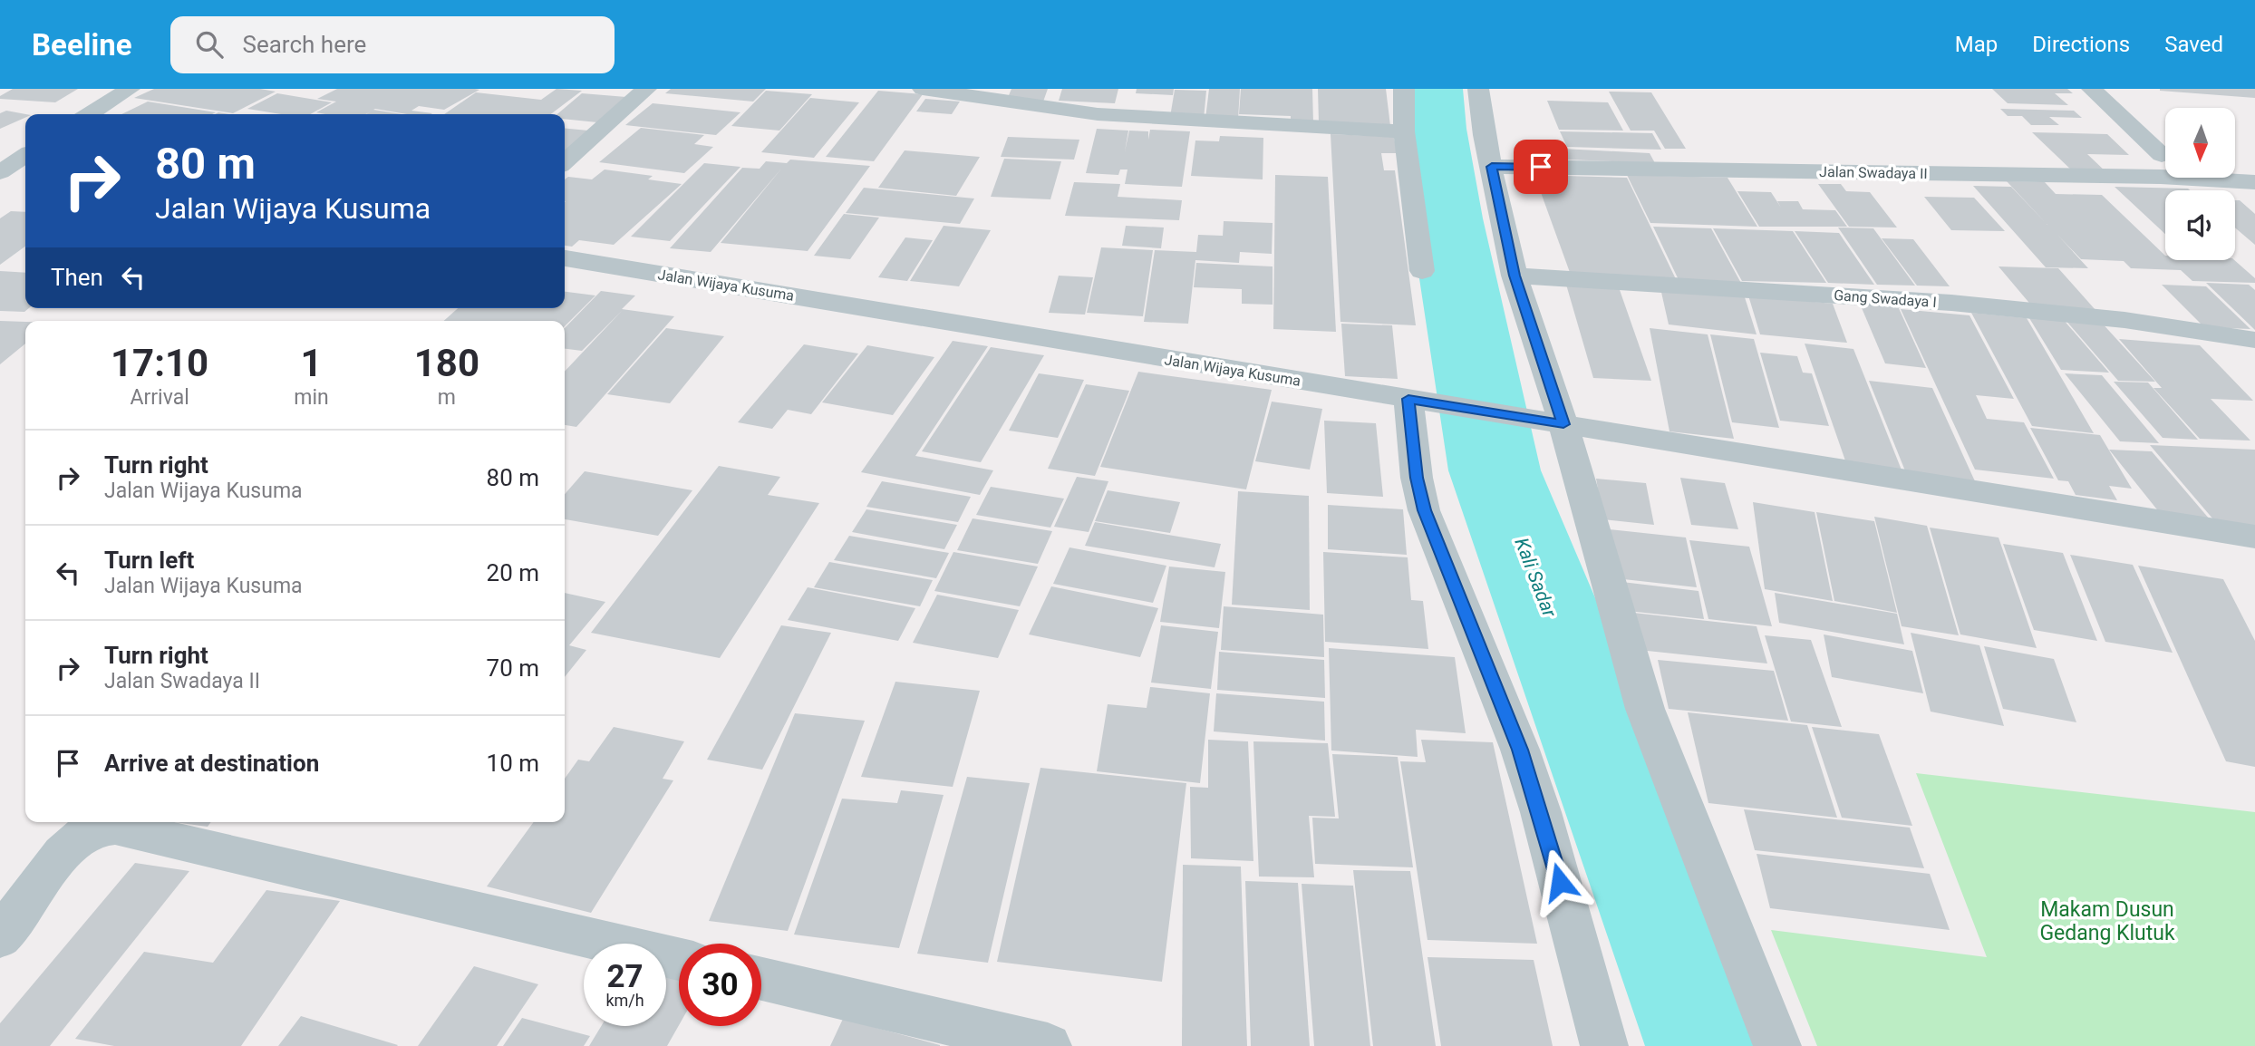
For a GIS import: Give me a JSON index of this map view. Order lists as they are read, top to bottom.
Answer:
{
  "streets": {
    "street": ["Jalan Swadaya II", "Jalan Wijaya Kusuma", "Gang Swadaya I"]
  },
  "water": ["Kali Sadar"],
  "parks": ["Makam Dusun Gedang Klutuk"],
  "north": "bottom",
  "page": {
    "header": "Beeline",
    "search": "Search here",
    "nav": ["Map", "Directions", "Saved"],
    "turn": ["80 m", "Jalan Wijaya Kusuma"],
    "then": "Then",
    "eta": [
      "17:10",
      "Arrival",
      "1",
      "min",
      "180",
      "m"
    ],
    "list": [
      {
        "name": "Turn right",
        "note": "Jalan Wijaya Kusuma",
        "value": "80 m"
      },
      {
        "name": "Turn left",
        "note": "Jalan Wijaya Kusuma",
        "value": "20 m"
      },
      {
        "name": "Turn right",
        "note": "Jalan Swadaya II",
        "value": "70 m"
      },
      {
        "name": "Arrive at destination",
        "value": "10 m"
      }
    ],
    "speed": "27 km/h",
    "limit": "30"
  }
}
